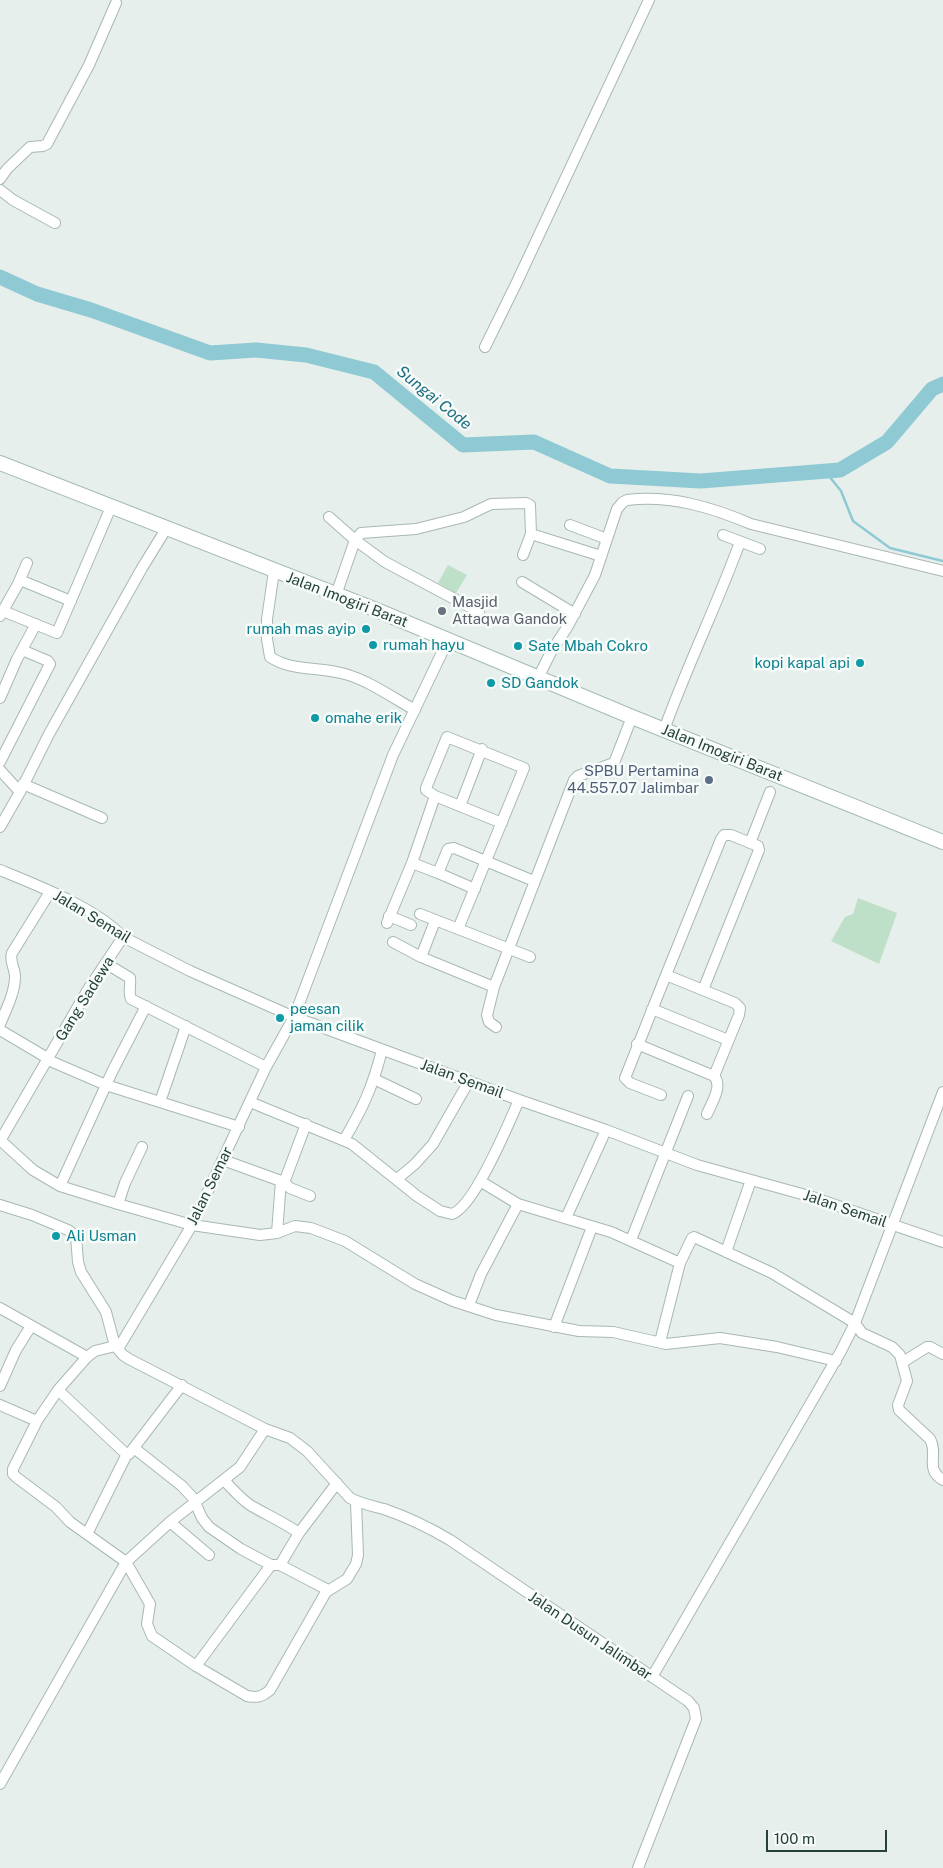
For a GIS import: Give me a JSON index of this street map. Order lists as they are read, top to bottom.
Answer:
{
  "streets": {
    "main road": ["Jalan Imogiri Barat"],
    "street": [
      "Jalan Semail",
      "Gang Sadewa",
      "Jalan Semar",
      "Jalan Dusun Jalimbar"
    ]
  },
  "crossings": [
    ["Jalan Imogiri Barat", "Jalan Semar"],
    ["Jalan Semail", "Gang Sadewa"],
    ["Jalan Semail", "Jalan Semar"],
    ["Jalan Semar", "Jalan Dusun Jalimbar"]
  ],
  "water": ["Sungai Code"],
  "places": [
    "Masjid Attaqwa Gandok",
    "rumah mas ayip",
    "rumah hayu",
    "Sate Mbah Cokro",
    "kopi kapal api",
    "SD Gandok",
    "omahe erik",
    "SPBU Pertamina 44.557.07 Jalimbar",
    "peesan jaman cilik",
    "Ali Usman"
  ],
  "scale_bar": "100 m"
}
